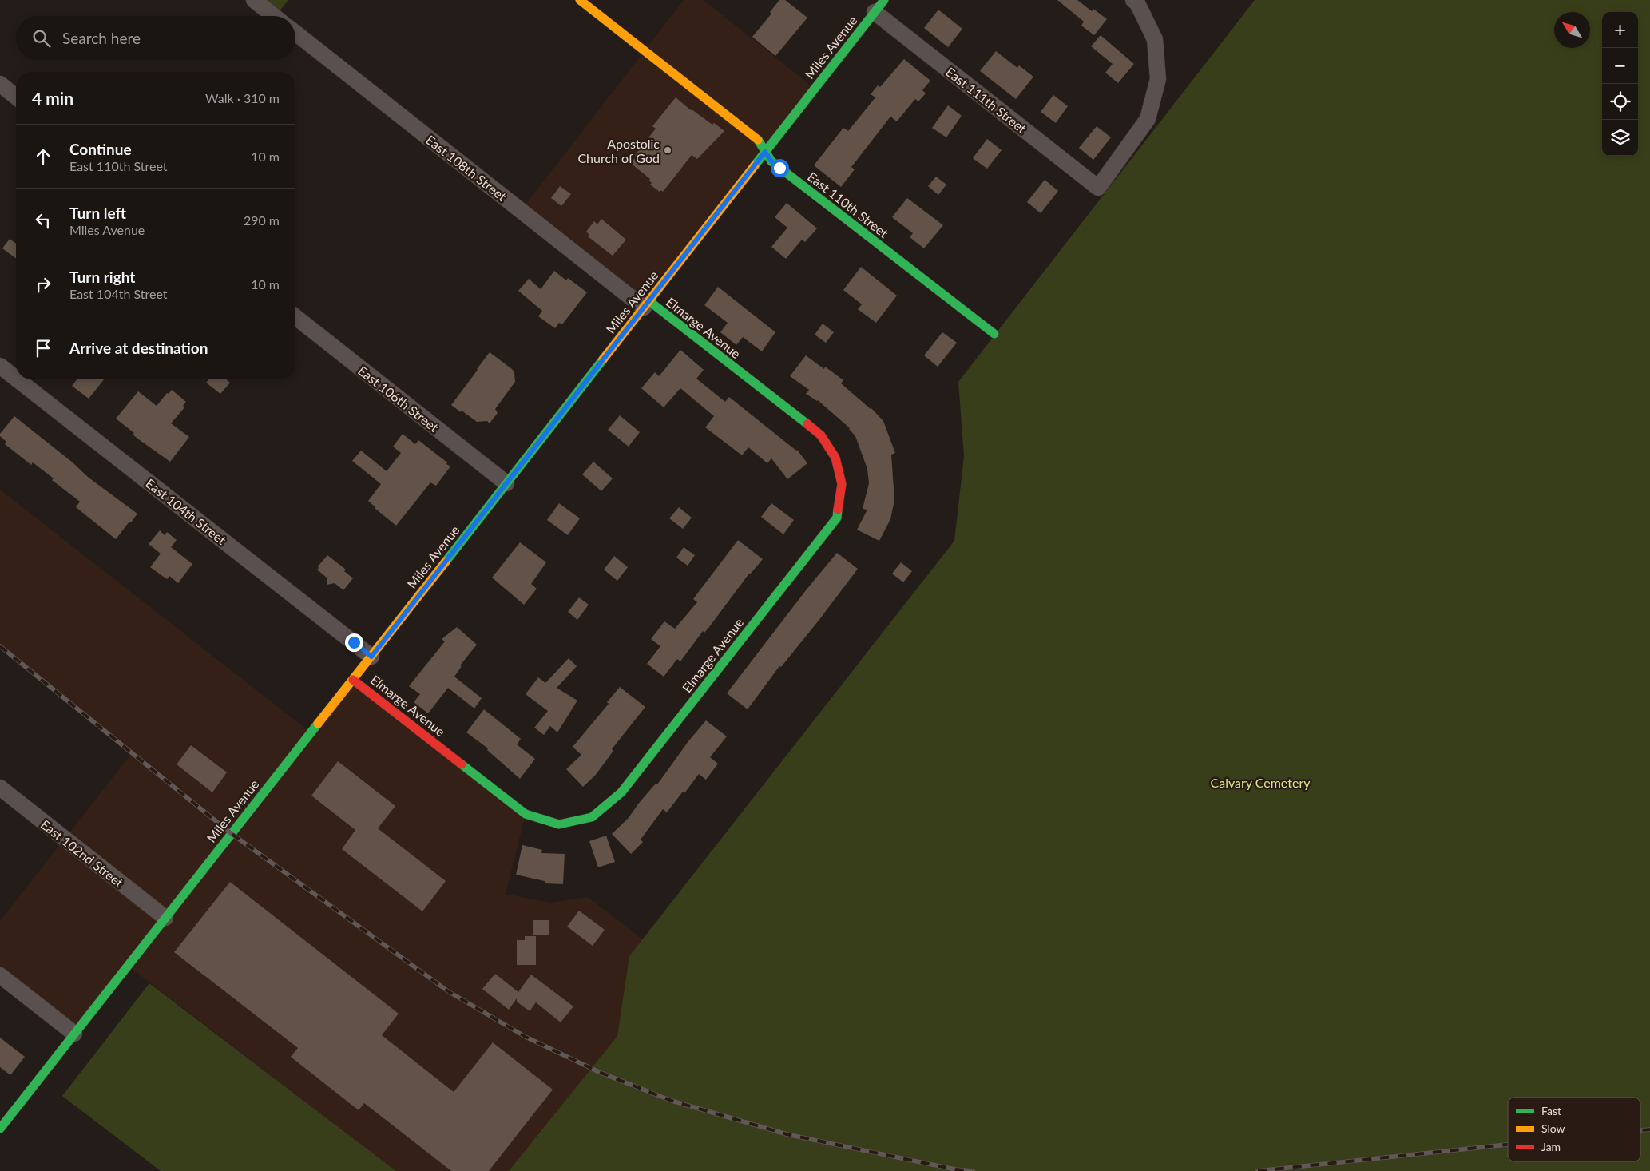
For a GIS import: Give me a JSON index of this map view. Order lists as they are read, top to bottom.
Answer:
{
  "streets": {
    "street": [
      "Miles Avenue",
      "East 111th Street",
      "East 108th Street",
      "East 110th Street",
      "Elmarge Avenue",
      "East 106th Street",
      "East 104th Street",
      "East 102nd Street"
    ]
  },
  "crossings": [
    ["Miles Avenue", "East 111th Street"],
    ["Miles Avenue", "East 108th Street"],
    ["Miles Avenue", "East 110th Street"],
    ["Miles Avenue", "Elmarge Avenue"],
    ["Miles Avenue", "East 106th Street"],
    ["Miles Avenue", "East 104th Street"],
    ["Miles Avenue", "East 102nd Street"],
    ["East 108th Street", "Elmarge Avenue"]
  ],
  "parks": ["Calvary Cemetery"],
  "places": ["Apostolic Church of God"],
  "legend": ["Fast", "Slow", "Jam"],
  "north": "top left",
  "page": {
    "map_buttons": ["+", "−"],
    "search": "Search here",
    "heading": ["4 min", "Walk · 310 m"],
    "list": [
      ["Continue", "East 110th Street", "10 m"],
      ["Turn left", "Miles Avenue", "290 m"],
      ["Turn right", "East 104th Street", "10 m"],
      "Arrive at destination"
    ]
  }
}
